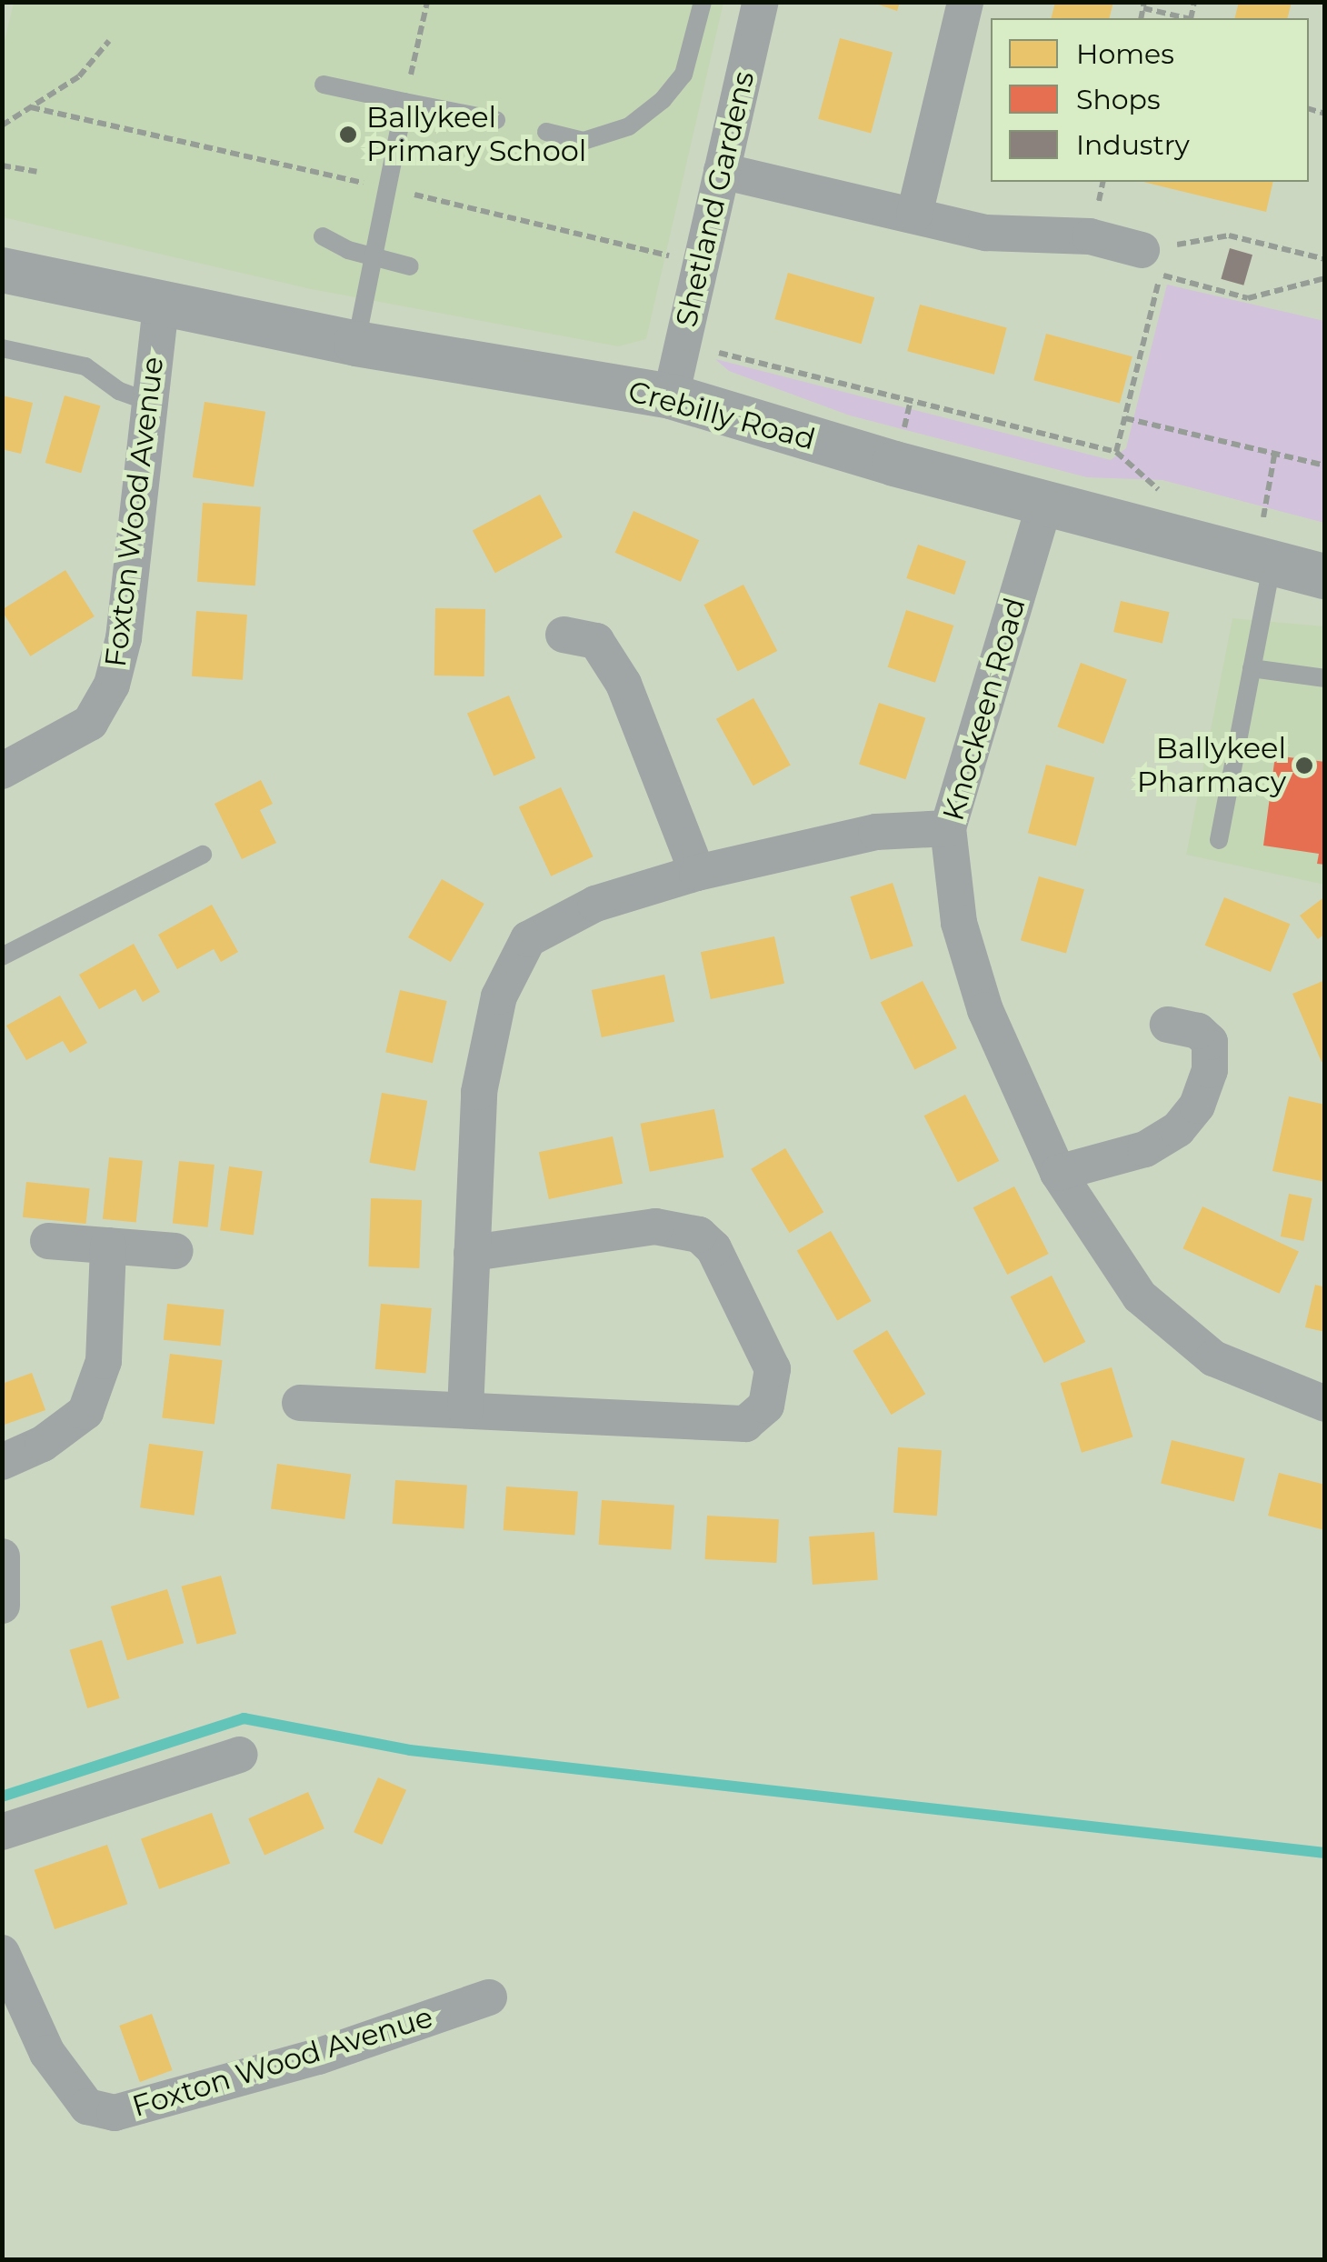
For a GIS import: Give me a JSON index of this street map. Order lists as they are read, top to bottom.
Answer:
{
  "streets": {
    "street": [
      "Shetland Gardens",
      "Crebilly Road",
      "Foxton Wood Avenue",
      "Knockeen Road"
    ]
  },
  "crossings": [
    ["Shetland Gardens", "Crebilly Road"],
    ["Crebilly Road", "Foxton Wood Avenue"],
    ["Crebilly Road", "Knockeen Road"]
  ],
  "places": ["Ballykeel Primary School", "Ballykeel Pharmacy"],
  "legend": ["Homes", "Shops", "Industry"]
}
